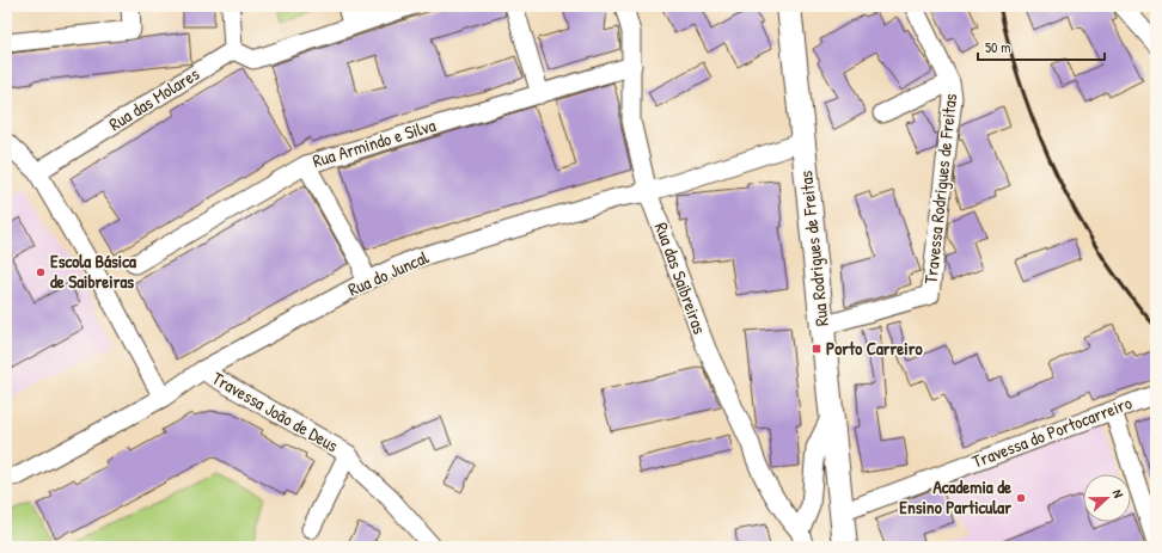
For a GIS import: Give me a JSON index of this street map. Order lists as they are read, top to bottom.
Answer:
{
  "streets": {
    "main road": ["Rua Rodrigues de Freitas"],
    "street": [
      "Rua das Molares",
      "Rua Armindo e Silva",
      "Travessa Rodrigues de Freitas",
      "Rua do Juncal",
      "Rua das Saibreiras",
      "Travessa João de Deus",
      "Travessa do Portocarreiro"
    ]
  },
  "crossings": [
    ["Rua Armindo e Silva", "Rua das Saibreiras"],
    ["Travessa Rodrigues de Freitas", "Rua Rodrigues de Freitas"],
    ["Rua Rodrigues de Freitas", "Rua do Juncal"],
    ["Rua Rodrigues de Freitas", "Travessa do Portocarreiro"],
    ["Rua do Juncal", "Rua das Saibreiras"],
    ["Rua do Juncal", "Travessa João de Deus"]
  ],
  "places": {
    "other": ["Escola Básica de Saibreiras", "Academia de Ensino Particular"],
    "transit": ["Porto Carreiro"]
  },
  "scale_bar": "50 m",
  "north": "right"
}
